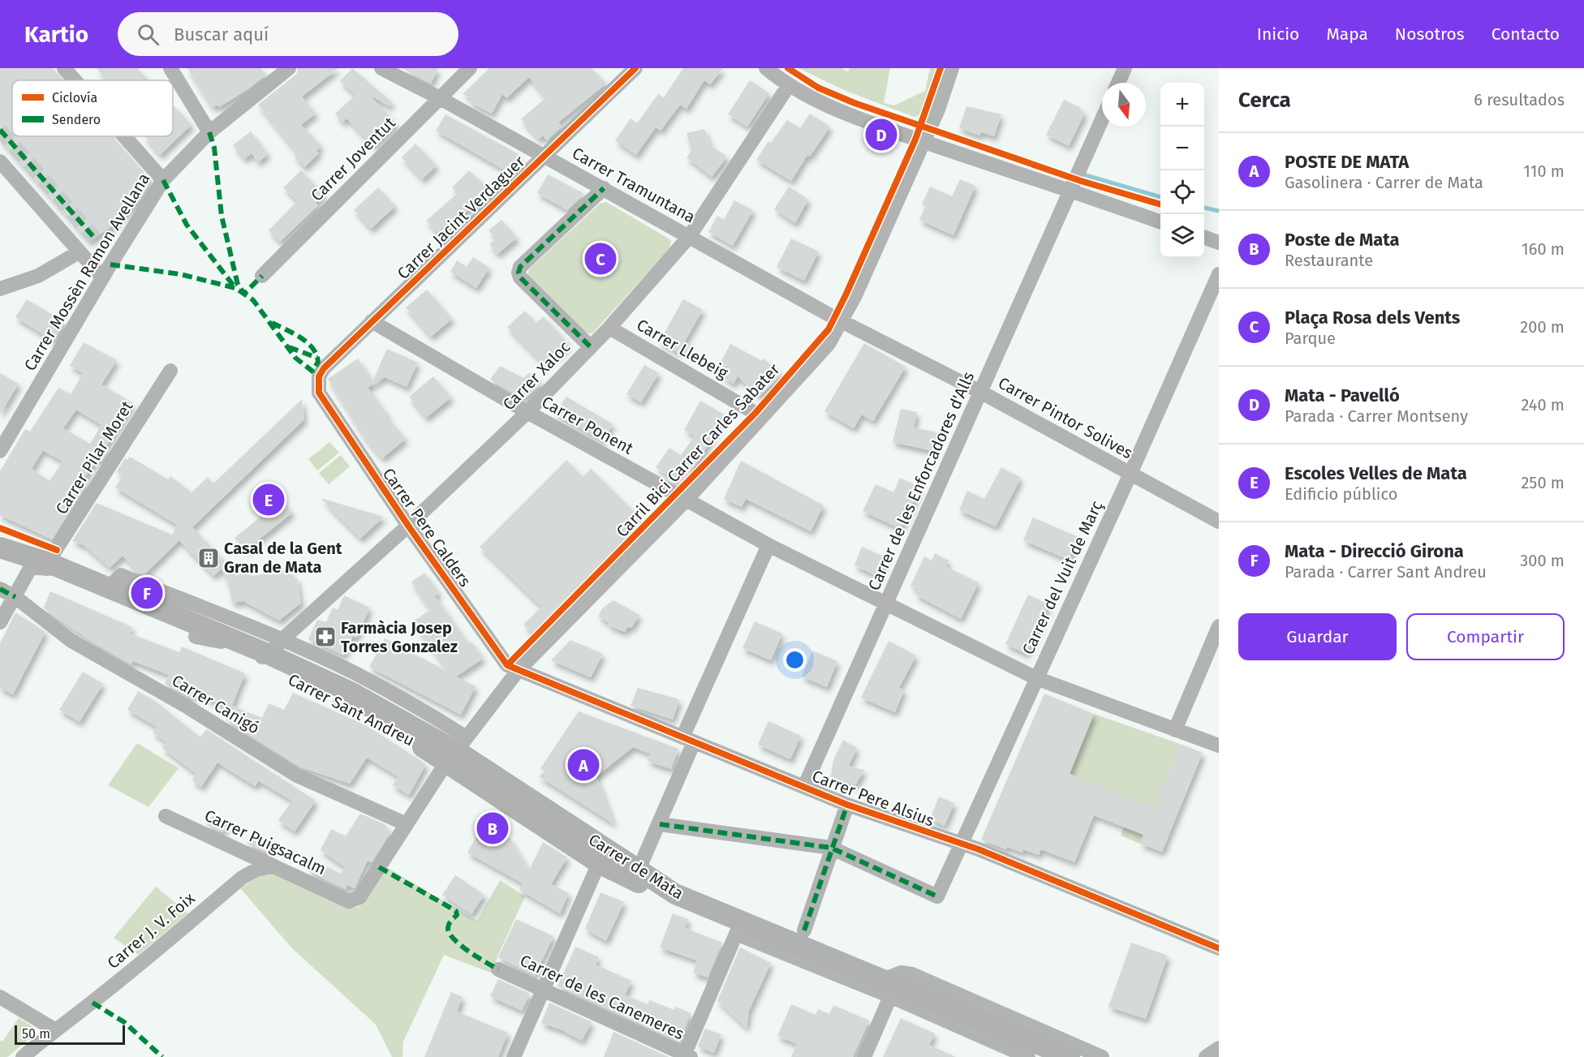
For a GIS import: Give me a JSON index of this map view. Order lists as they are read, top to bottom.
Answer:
{
  "streets": {
    "main road": ["Carrer Sant Andreu", "Carrer de Mata"],
    "street": [
      "Carrer Joventut",
      "Carrer Tramuntana",
      "Carrer Jacint Verdaguer",
      "Carrer Mossèn Ramon Avellana",
      "Carrer Llebeig",
      "Carrer Xaloc",
      "Carrer Pintor Solives",
      "Carrer Ponent",
      "Carrer Pilar Moret",
      "Carrer de les Enforcadores d'Alls",
      "Carrer Pere Calders",
      "Carrer del Vuit de Març",
      "Carrer Canigó",
      "Carrer Pere Alsius",
      "Carrer Puigsacalm",
      "Carrer J. V. Foix",
      "Carrer de les Canemeres"
    ],
    "cycle path": ["Carril Bici Carrer Carles Sabater"]
  },
  "crossings": [
    ["Carrer Joventut", "Carrer Tramuntana"],
    ["Carrer Tramuntana", "Carrer Jacint Verdaguer"],
    ["Carrer Tramuntana", "Carrer Xaloc"],
    ["Carrer Tramuntana", "Carrer Pintor Solives"],
    ["Carrer Jacint Verdaguer", "Carrer Ponent"],
    ["Carrer Jacint Verdaguer", "Carrer Pere Calders"],
    ["Carrer Llebeig", "Carrer Xaloc"],
    ["Carrer Xaloc", "Carrer Ponent"],
    ["Carrer Xaloc", "Carrer Pere Calders"],
    ["Carrer Xaloc", "Carrer Sant Andreu"],
    ["Carrer Pintor Solives", "Carrer de les Enforcadores d'Alls"],
    ["Carrer Pintor Solives", "Carrer del Vuit de Març"],
    ["Carrer Ponent", "Carrer de les Enforcadores d'Alls"],
    ["Carrer Ponent", "Carrer del Vuit de Març"],
    ["Carrer Pilar Moret", "Carrer Canigó"],
    ["Carrer Pilar Moret", "Carrer Sant Andreu"],
    ["Carrer de les Enforcadores d'Alls", "Carrer Pere Alsius"],
    ["Carrer Pere Calders", "Carrer Pere Alsius"],
    ["Carrer del Vuit de Març", "Carrer Pere Alsius"],
    ["Carrer Canigó", "Carrer Puigsacalm"],
    ["Carrer Sant Andreu", "Carrer de Mata"],
    ["Carrer Puigsacalm", "Carrer J. V. Foix"]
  ],
  "places": {
    "building": ["Casal de la Gent Gran de Mata"],
    "pharmacy": ["Farmàcia Josep Torres Gonzalez"]
  },
  "legend": ["Ciclovía", "Sendero"],
  "scale_bar": "50 m",
  "north": "bottom",
  "page": {
    "header": "Kartio",
    "search": "Buscar aquí",
    "nav": [
      "Inicio",
      "Mapa",
      "Nosotros",
      "Contacto"
    ],
    "heading": ["Cerca", "6 resultados"],
    "map_buttons": ["+", "−"],
    "pins": [
      "D",
      "C",
      "E",
      "F",
      "A",
      "B"
    ],
    "list": [
      {
        "mark": "A",
        "name": "POSTE DE MATA",
        "note": "Gasolinera · Carrer de Mata",
        "value": "110 m"
      },
      {
        "mark": "B",
        "name": "Poste de Mata",
        "note": "Restaurante",
        "value": "160 m"
      },
      {
        "mark": "C",
        "name": "Plaça Rosa dels Vents",
        "note": "Parque",
        "value": "200 m"
      },
      {
        "mark": "D",
        "name": "Mata - Pavelló",
        "note": "Parada · Carrer Montseny",
        "value": "240 m"
      },
      {
        "mark": "E",
        "name": "Escoles Velles de Mata",
        "note": "Edificio público",
        "value": "250 m"
      },
      {
        "mark": "F",
        "name": "Mata - Direcció Girona",
        "note": "Parada · Carrer Sant Andreu",
        "value": "300 m"
      }
    ],
    "buttons": ["Guardar", "Compartir"],
    "scale": "50 m"
  }
}
